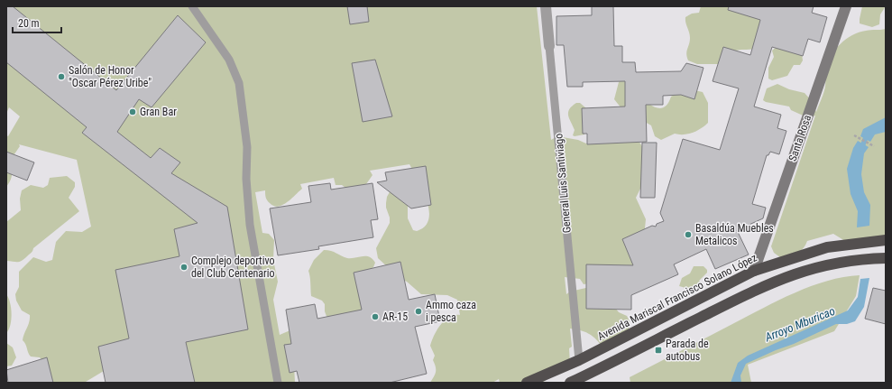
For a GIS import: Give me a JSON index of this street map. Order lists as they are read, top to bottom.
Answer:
{
  "streets": {
    "highway": ["Avenida Mariscal Francisco Solano López"],
    "street": ["Santa Rosa", "General Luis Santiviago"]
  },
  "crossings": [
    ["Santa Rosa", "Avenida Mariscal Francisco Solano López"],
    ["General Luis Santiviago", "Avenida Mariscal Francisco Solano López"]
  ],
  "water": ["Arroyo Mburicao"],
  "places": {
    "other": [
      "Salón de Honor \"Oscar Pérez Uribe\"",
      "Gran Bar",
      "Basaldúa Muebles Metalicos",
      "Complejo deportivo del Club Centenario",
      "Ammo caza i pesca",
      "AR-15"
    ],
    "transit": ["Parada de autobus"]
  },
  "scale_bar": "20 m"
}
